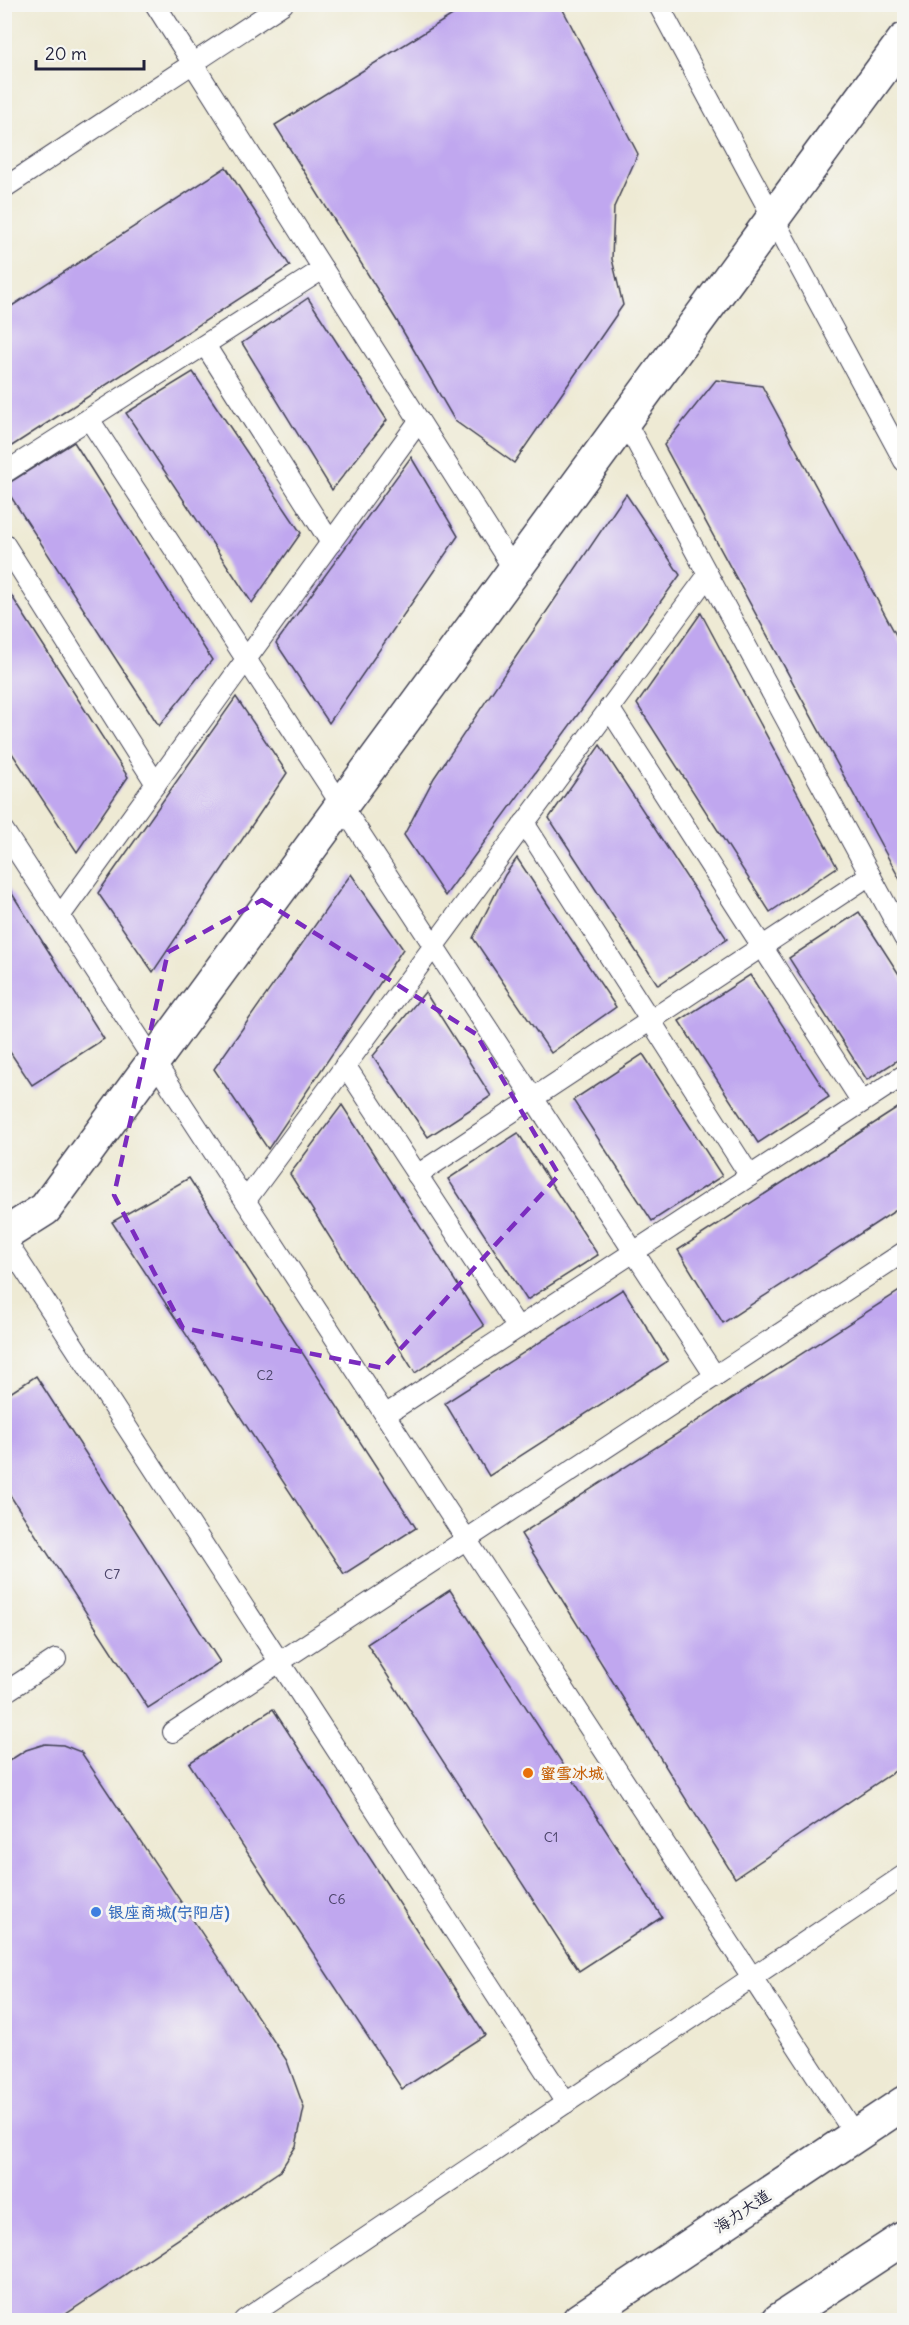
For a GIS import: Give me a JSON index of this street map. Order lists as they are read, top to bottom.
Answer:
{
  "streets": {
    "street": ["海力大道"]
  },
  "places": ["蜜雪冰城", "银座商城(宁阳店)"],
  "house_numbers": [
    "C2",
    "C7",
    "C1",
    "C6"
  ],
  "scale_bar": "20 m"
}
